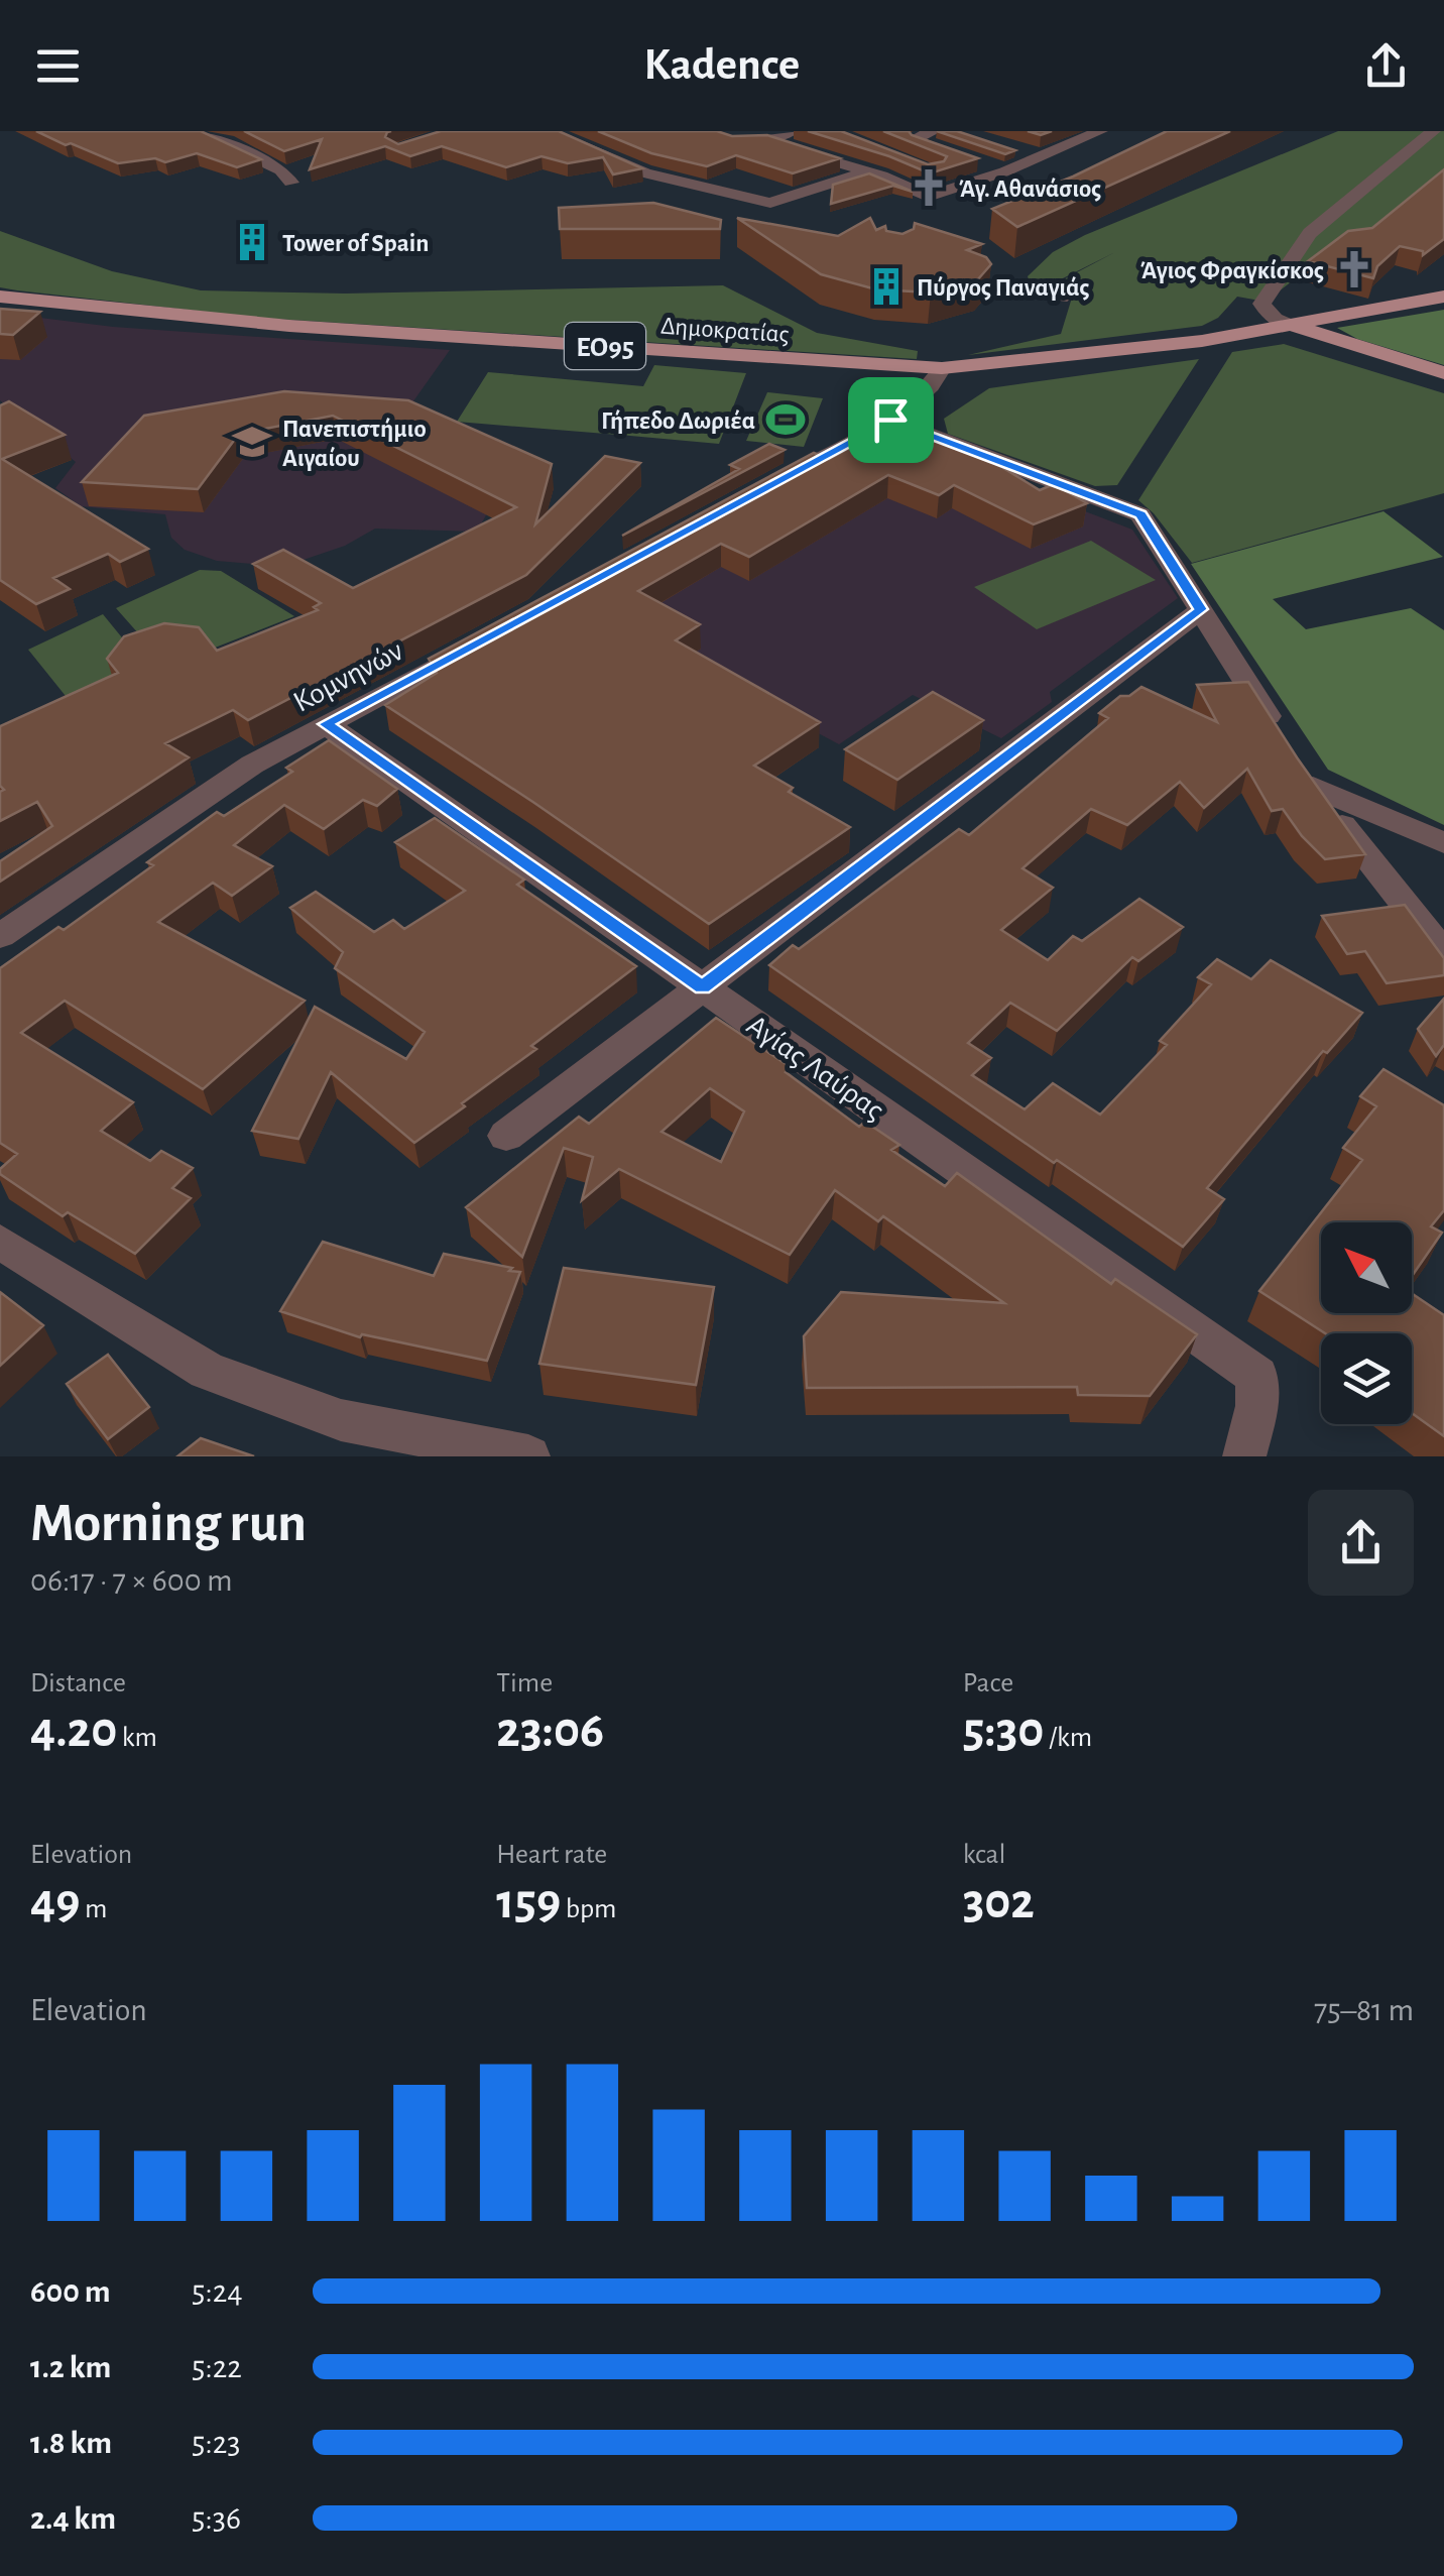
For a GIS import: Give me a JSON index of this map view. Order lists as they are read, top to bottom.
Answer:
{
  "streets": {
    "main road": ["Δημοκρατίας", "ΕΟ95"],
    "street": ["Κομνηνών", "Αγίας Λαύρας"]
  },
  "crossings": [
    ["Δημοκρατίας", "ΕΟ95"],
    ["Κομνηνών", "Αγίας Λαύρας"]
  ],
  "places": {
    "church": ["Άγ. Αθανάσιος", "Άγιος Φραγκίσκος"],
    "building": ["Tower of Spain", "Πύργος Παναγιάς"],
    "sports": ["Γήπεδο Δωριέα"],
    "school or university": ["Πανεπιστήμιο Αιγαίου"]
  },
  "north": "top left",
  "page": {
    "header": "Kadence",
    "heading": ["Morning run", "06:17 · 7 × 600 m"],
    "stats": [
      ["Distance", "4.20 km"],
      ["Time", "23:06"],
      ["Pace", "5:30 /km"],
      ["Elevation", "49 m"],
      ["Heart rate", "159 bpm"],
      ["kcal", "302"]
    ],
    "chart": ["Elevation", "75–81 m"],
    "list": [
      {
        "name": "600 m",
        "note": "5:24"
      },
      {
        "name": "1.2 km",
        "note": "5:22"
      },
      {
        "name": "1.8 km",
        "note": "5:23"
      },
      {
        "name": "2.4 km",
        "note": "5:36"
      }
    ]
  }
}
